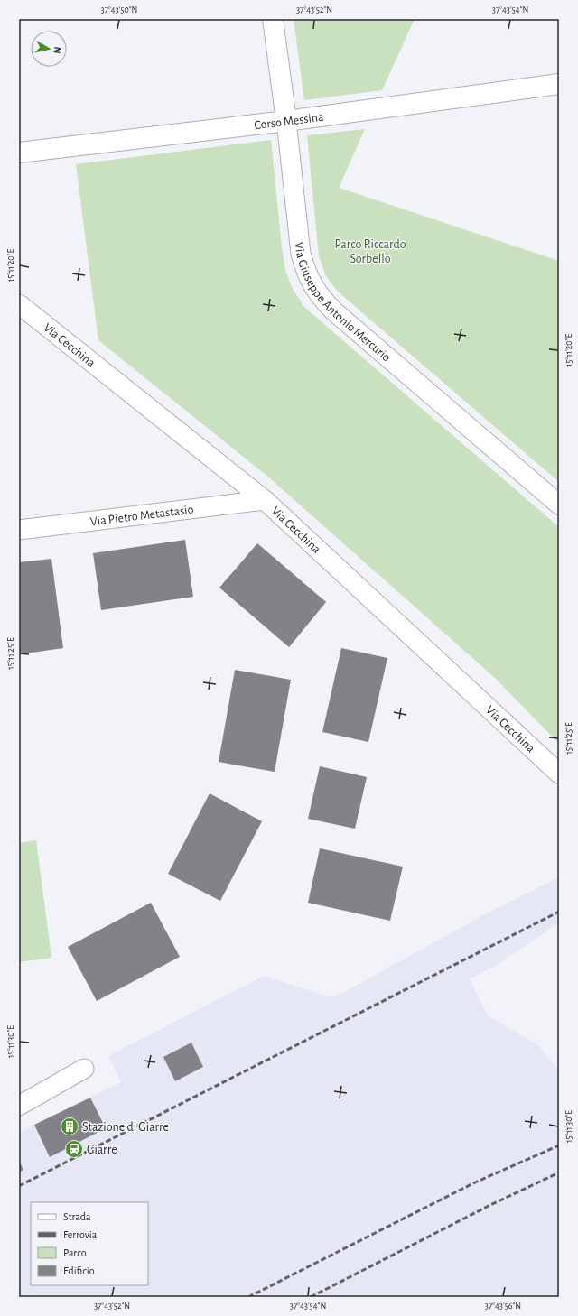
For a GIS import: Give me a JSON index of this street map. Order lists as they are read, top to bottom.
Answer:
{
  "streets": {
    "street": [
      "Corso Messina",
      "Via Giuseppe Antonio Mercurio",
      "Via Cecchina",
      "Via Pietro Metastasio"
    ]
  },
  "crossings": [
    ["Corso Messina", "Via Giuseppe Antonio Mercurio"],
    ["Via Cecchina", "Via Pietro Metastasio"]
  ],
  "parks": ["Parco Riccardo Sorbello"],
  "places": {
    "building": ["Stazione di Giarre"],
    "station": ["Giarre"]
  },
  "legend": [
    "Strada",
    "Ferrovia",
    "Parco",
    "Edificio"
  ],
  "north": "right",
  "coordinates": [
    "37°43'50\"N",
    "37°43'52\"N",
    "37°43'54\"N",
    "15°11'20\"E",
    "15°11'25\"E",
    "15°11'30\"E",
    "37°43'56\"N"
  ]
}
